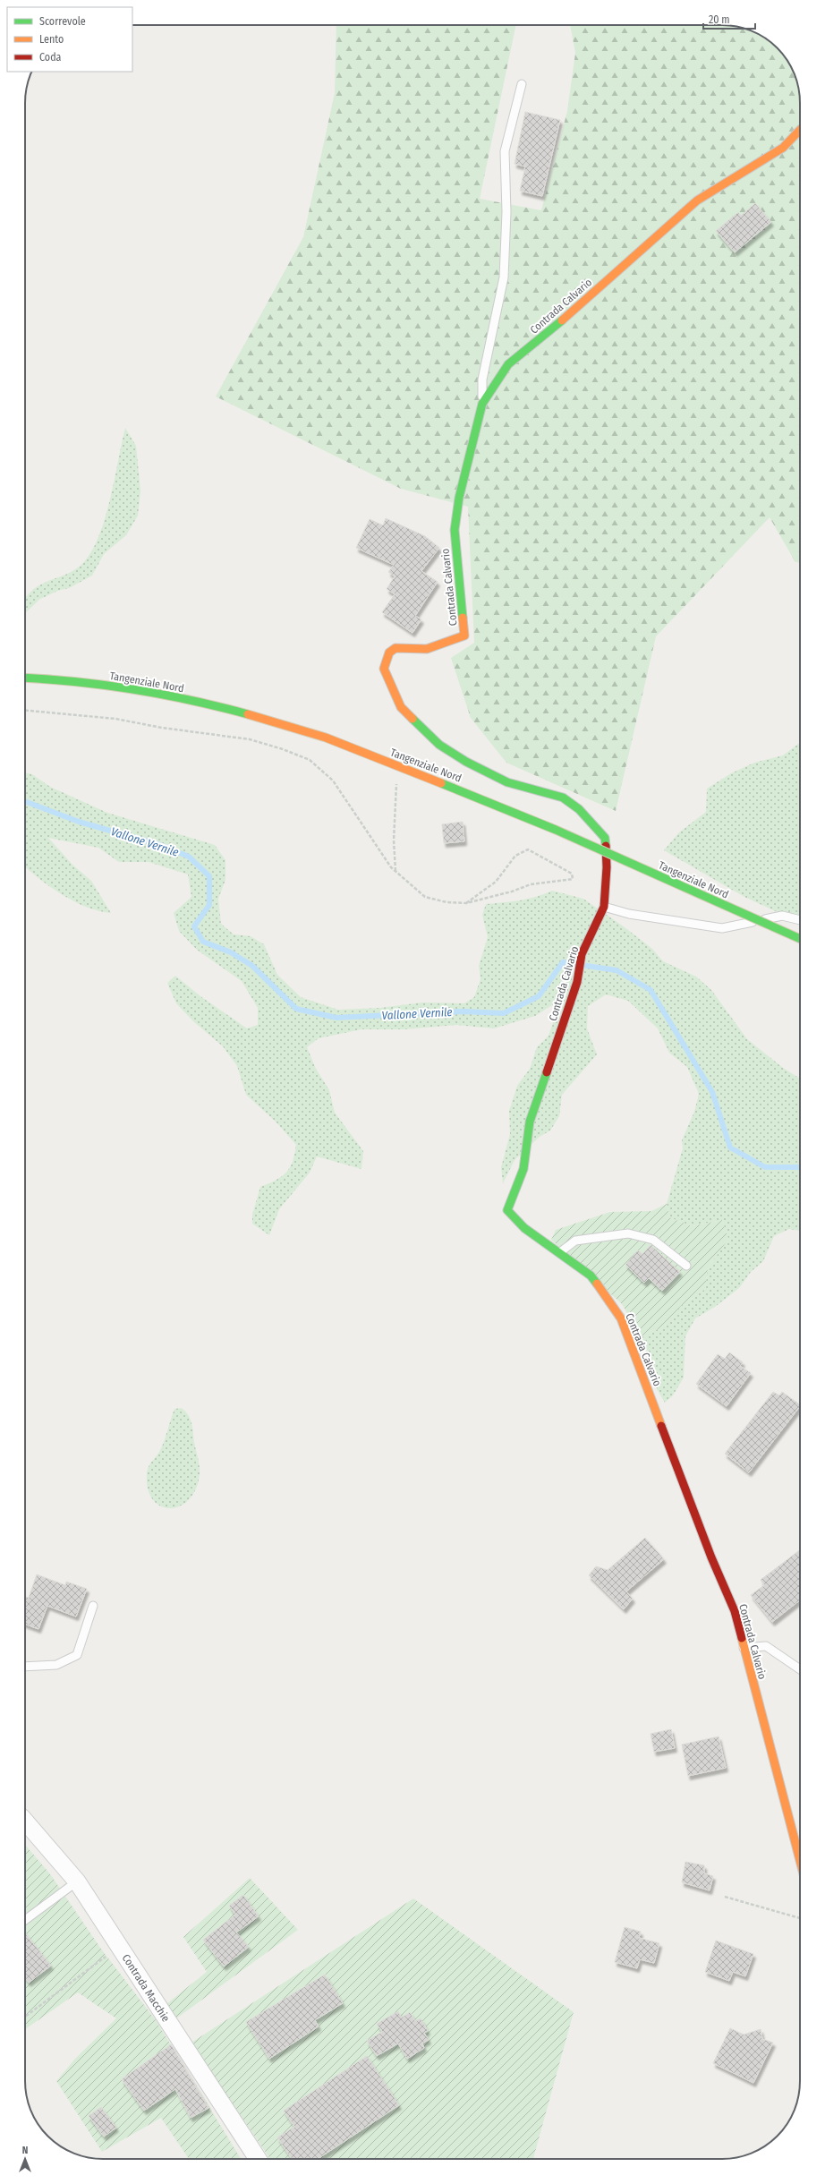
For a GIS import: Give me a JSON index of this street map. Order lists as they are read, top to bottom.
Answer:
{
  "streets": {
    "street": ["Contrada Calvario", "Tangenziale Nord", "Contrada Macchie"]
  },
  "water": ["Vallone Vernile"],
  "legend": ["Scorrevole", "Lento", "Coda"],
  "scale_bar": "20 m",
  "north": "top"
}
